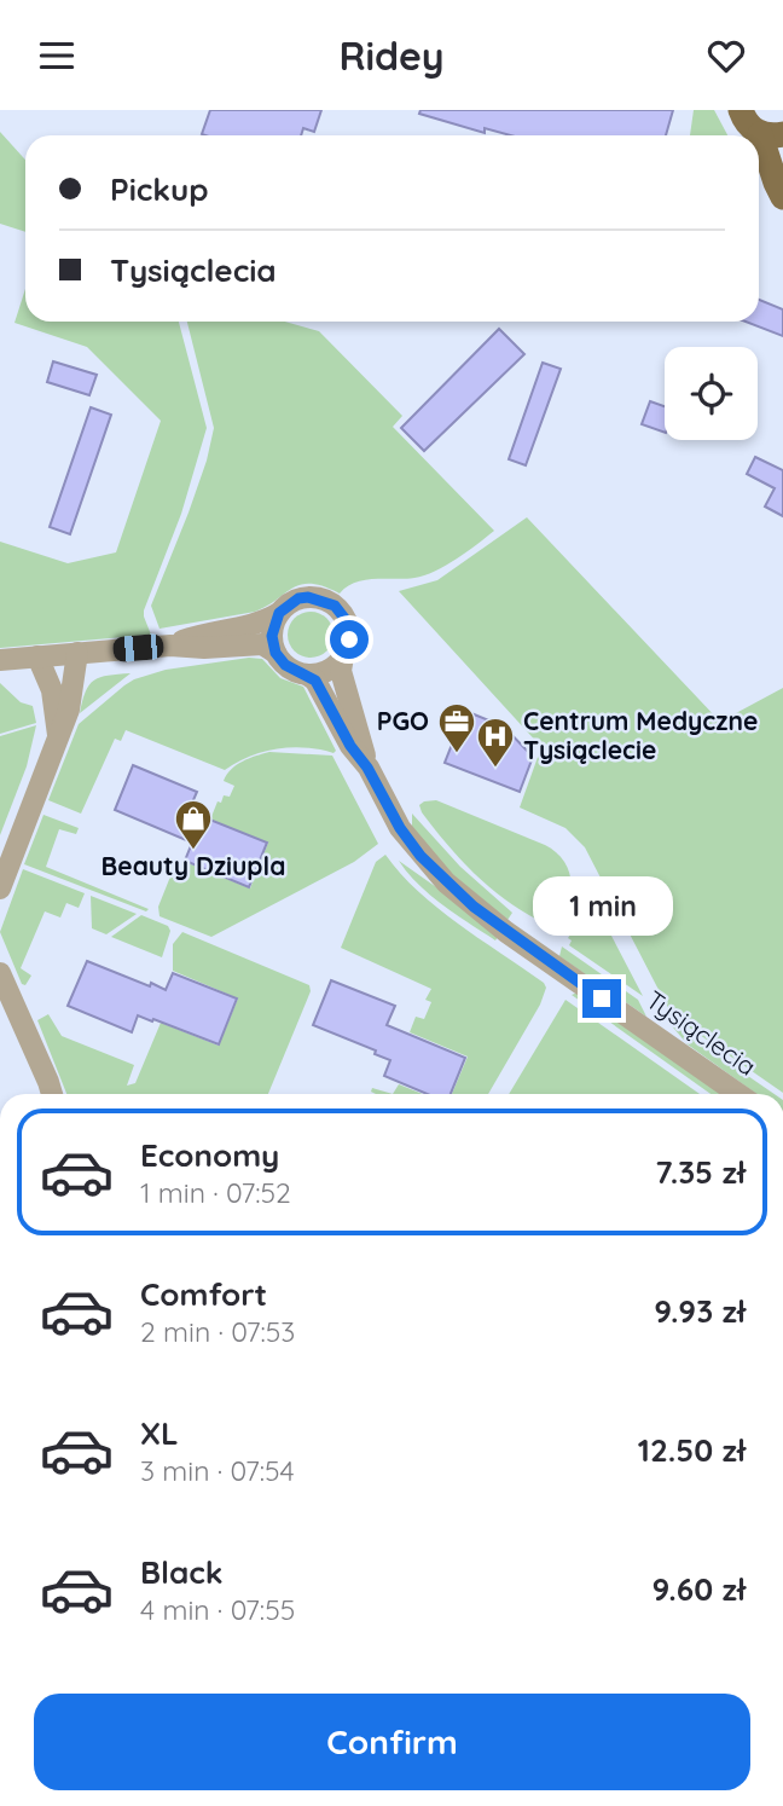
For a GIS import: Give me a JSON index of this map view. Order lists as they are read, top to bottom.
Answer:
{
  "streets": {
    "street": ["Tysiąclecia"]
  },
  "places": {
    "office": ["PGO"],
    "hospital": ["Centrum Medyczne Tysiąclecie"],
    "shop": ["Beauty Dziupla"]
  },
  "page": {
    "header": "Ridey",
    "banner": ["Pickup", "Tysiąclecia"],
    "bubble": "1 min",
    "list": [
      {
        "name": "Economy",
        "note": "1 min · 07:52",
        "value": "7.35 zł"
      },
      {
        "name": "Comfort",
        "note": "2 min · 07:53",
        "value": "9.93 zł"
      },
      {
        "name": "XL",
        "note": "3 min · 07:54",
        "value": "12.50 zł"
      },
      {
        "name": "Black",
        "note": "4 min · 07:55",
        "value": "9.60 zł"
      }
    ],
    "buttons": "Confirm"
  }
}
